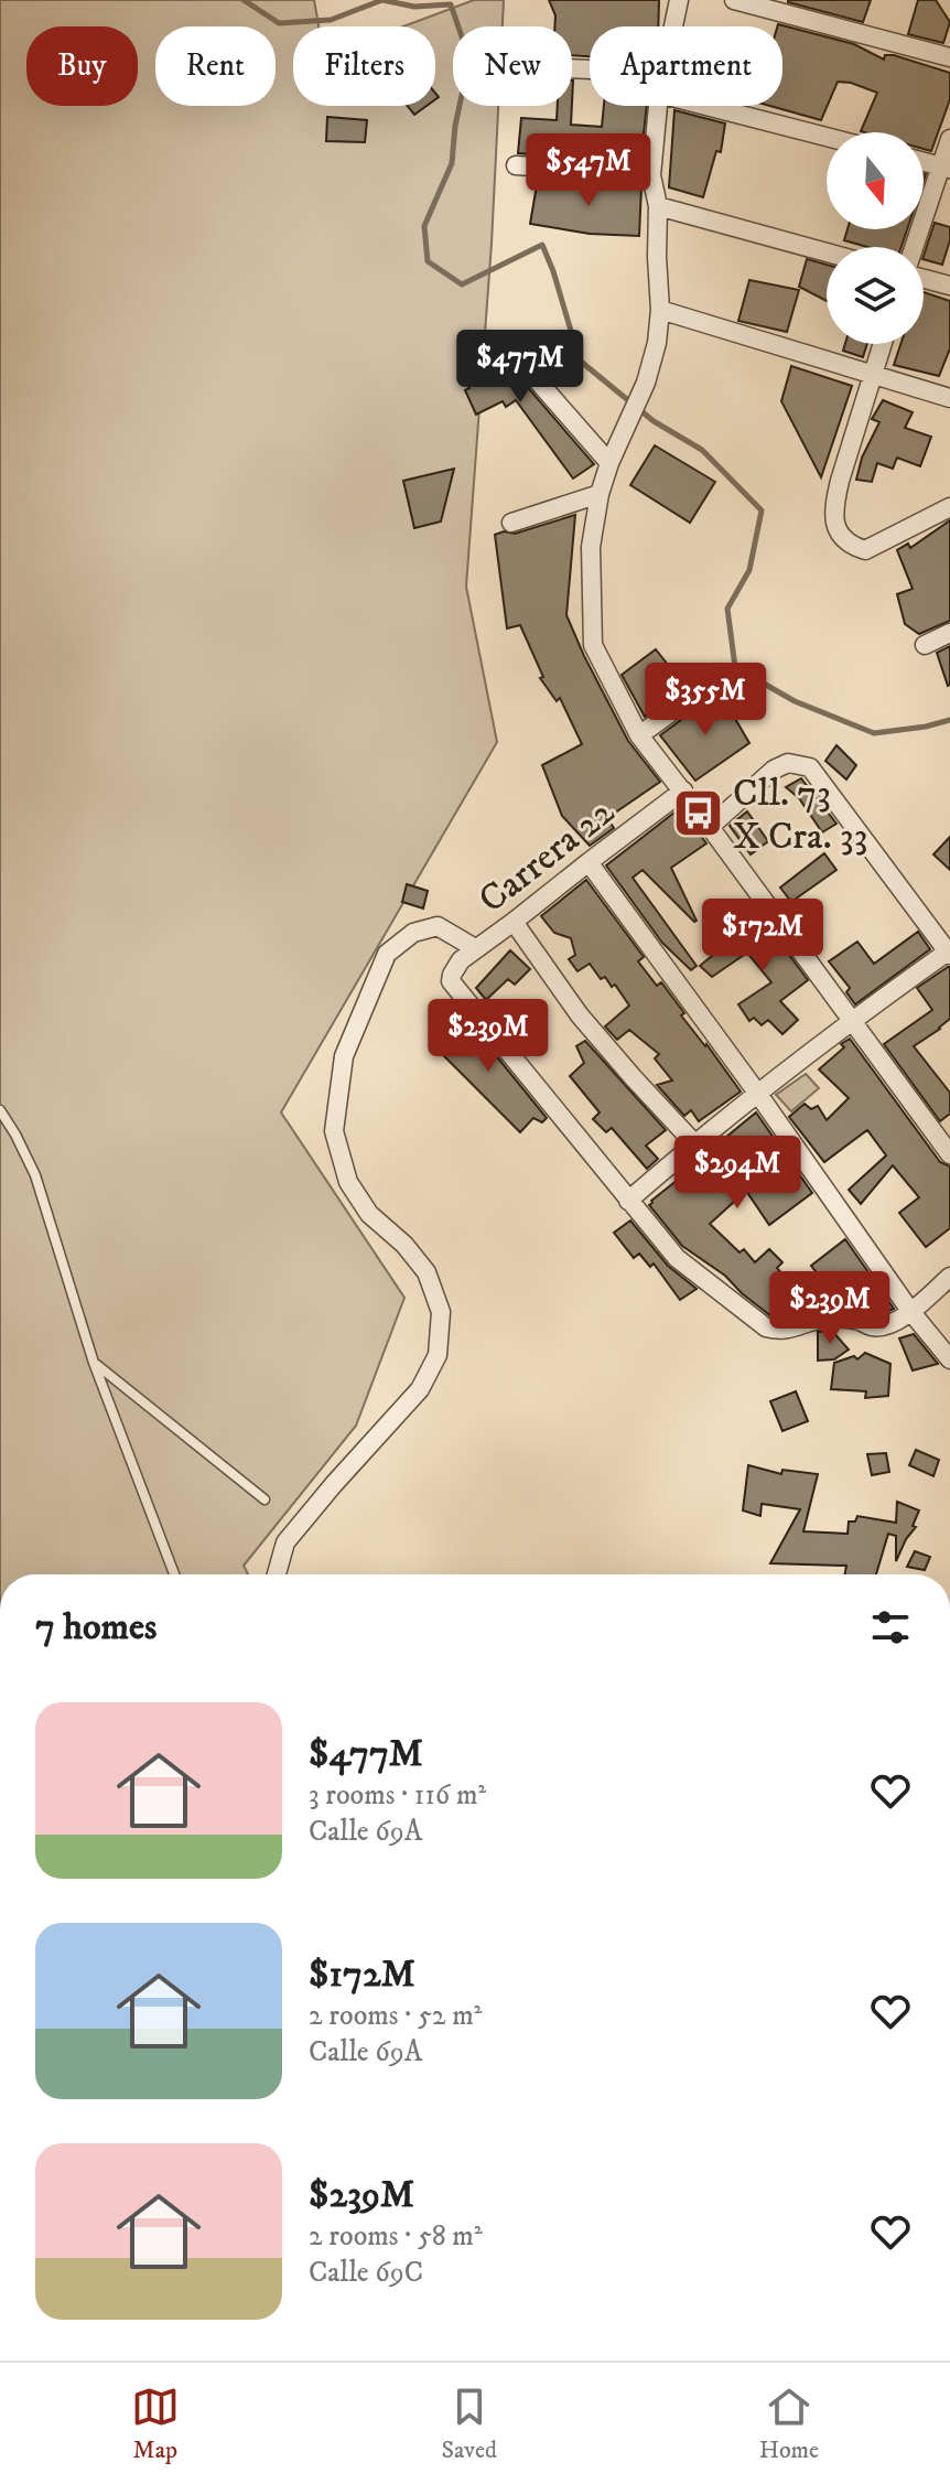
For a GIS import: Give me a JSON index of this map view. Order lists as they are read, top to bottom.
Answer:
{
  "streets": {
    "street": ["Carrera 22"]
  },
  "places": {
    "bus stop": ["Cll. 73 X Cra. 33"]
  },
  "north": "bottom",
  "page": {
    "chip": [
      "Buy",
      "Rent",
      "Filters",
      "New",
      "Apartment"
    ],
    "price": [
      "$547M",
      "$477M",
      "$355M",
      "$172M",
      "$239M",
      "$294M",
      "$239M"
    ],
    "heading": "7 homes",
    "list": [
      {
        "name": "$477M",
        "note": "3 rooms · 116 m² · Calle 69A"
      },
      {
        "name": "$172M",
        "note": "2 rooms · 52 m² · Calle 69A"
      },
      {
        "name": "$239M",
        "note": "2 rooms · 58 m² · Calle 69C"
      }
    ],
    "tabs": ["Map", "Saved", "Home"]
  }
}
